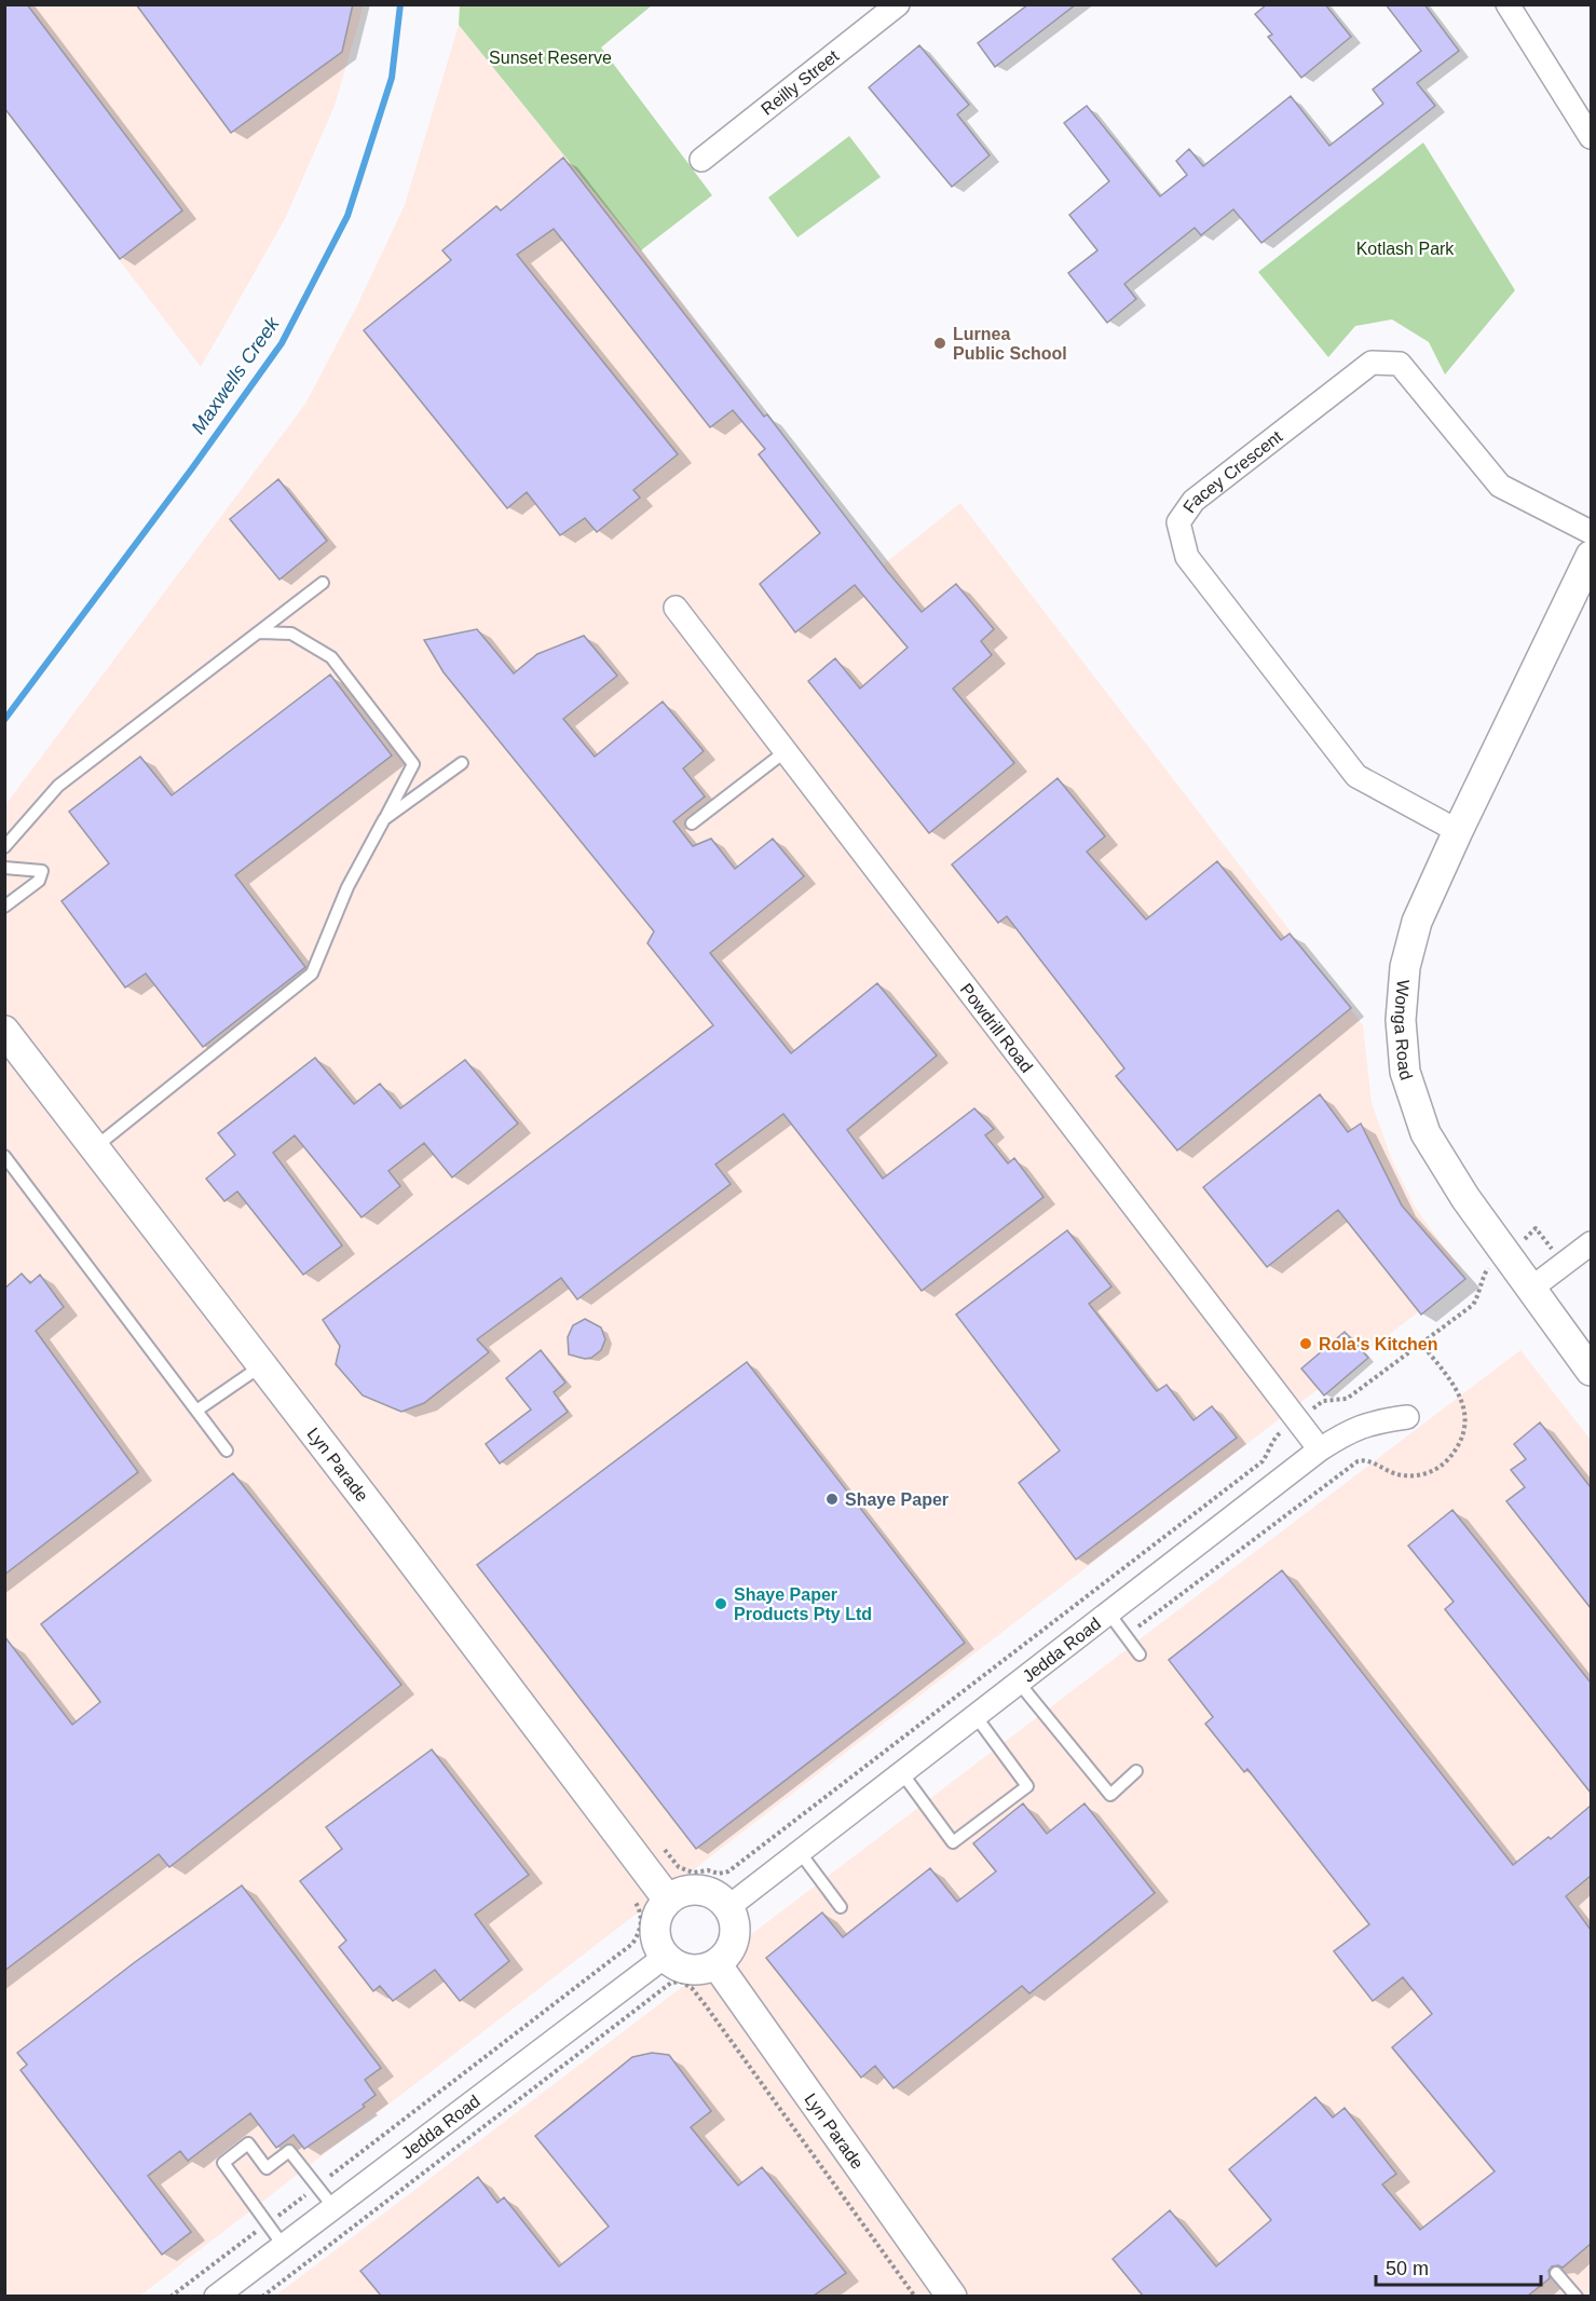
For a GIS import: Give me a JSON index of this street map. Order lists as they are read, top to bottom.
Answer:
{
  "streets": {
    "street": [
      "Reilly Street",
      "Facey Crescent",
      "Powdrill Road",
      "Wonga Road",
      "Lyn Parade",
      "Jedda Road"
    ]
  },
  "crossings": [
    ["Facey Crescent", "Wonga Road"],
    ["Powdrill Road", "Jedda Road"],
    ["Lyn Parade", "Jedda Road"]
  ],
  "water": ["Maxwells Creek"],
  "parks": ["Sunset Reserve", "Kotlash Park"],
  "places": [
    "Lurnea Public School",
    "Rola's Kitchen",
    "Shaye Paper",
    "Shaye Paper Products Pty Ltd"
  ],
  "scale_bar": "50 m"
}
